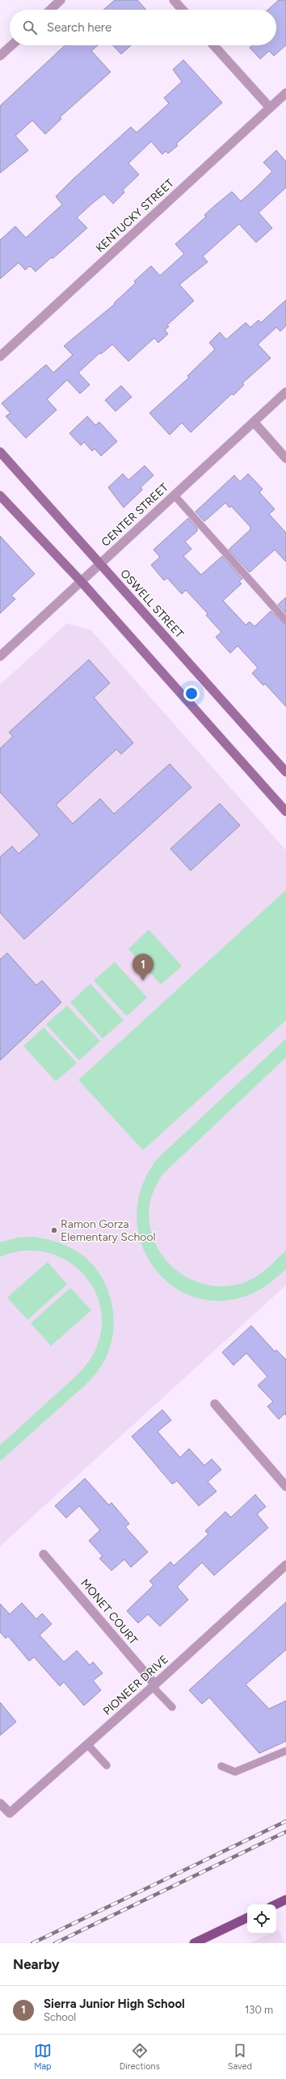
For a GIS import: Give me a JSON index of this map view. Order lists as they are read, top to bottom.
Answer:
{
  "streets": {
    "main road": ["OSWELL STREET"],
    "street": [
      "KENTUCKY STREET",
      "CENTER STREET",
      "MONET COURT",
      "PIONEER DRIVE"
    ]
  },
  "crossings": [
    ["CENTER STREET", "OSWELL STREET"],
    ["MONET COURT", "PIONEER DRIVE"]
  ],
  "places": ["Ramon Gorza Elementary School"],
  "page": {
    "search": "Search here",
    "pins": "1",
    "heading": "Nearby",
    "list": [
      {
        "mark": "1",
        "name": "Sierra Junior High School",
        "note": "School",
        "value": "130 m"
      }
    ],
    "nav": ["Map", "Directions", "Saved"]
  }
}
